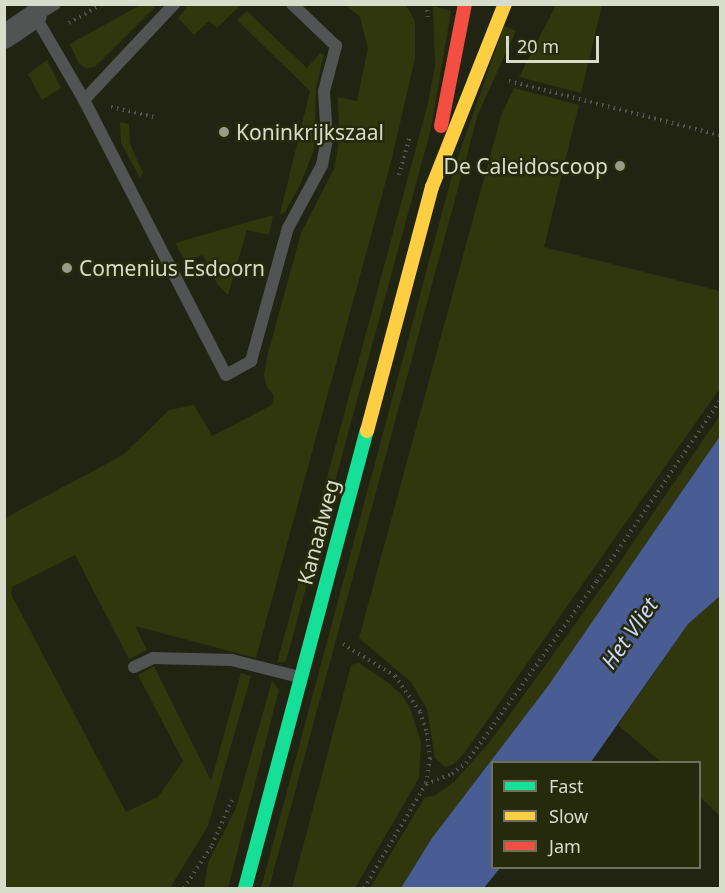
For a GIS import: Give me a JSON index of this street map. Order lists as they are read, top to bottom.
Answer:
{
  "streets": {
    "main road": ["Kanaalweg"]
  },
  "water": ["Het Vliet"],
  "places": ["Koninkrijkszaal", "De Caleidoscoop", "Comenius Esdoorn"],
  "legend": ["Fast", "Slow", "Jam"],
  "scale_bar": "20 m"
}
